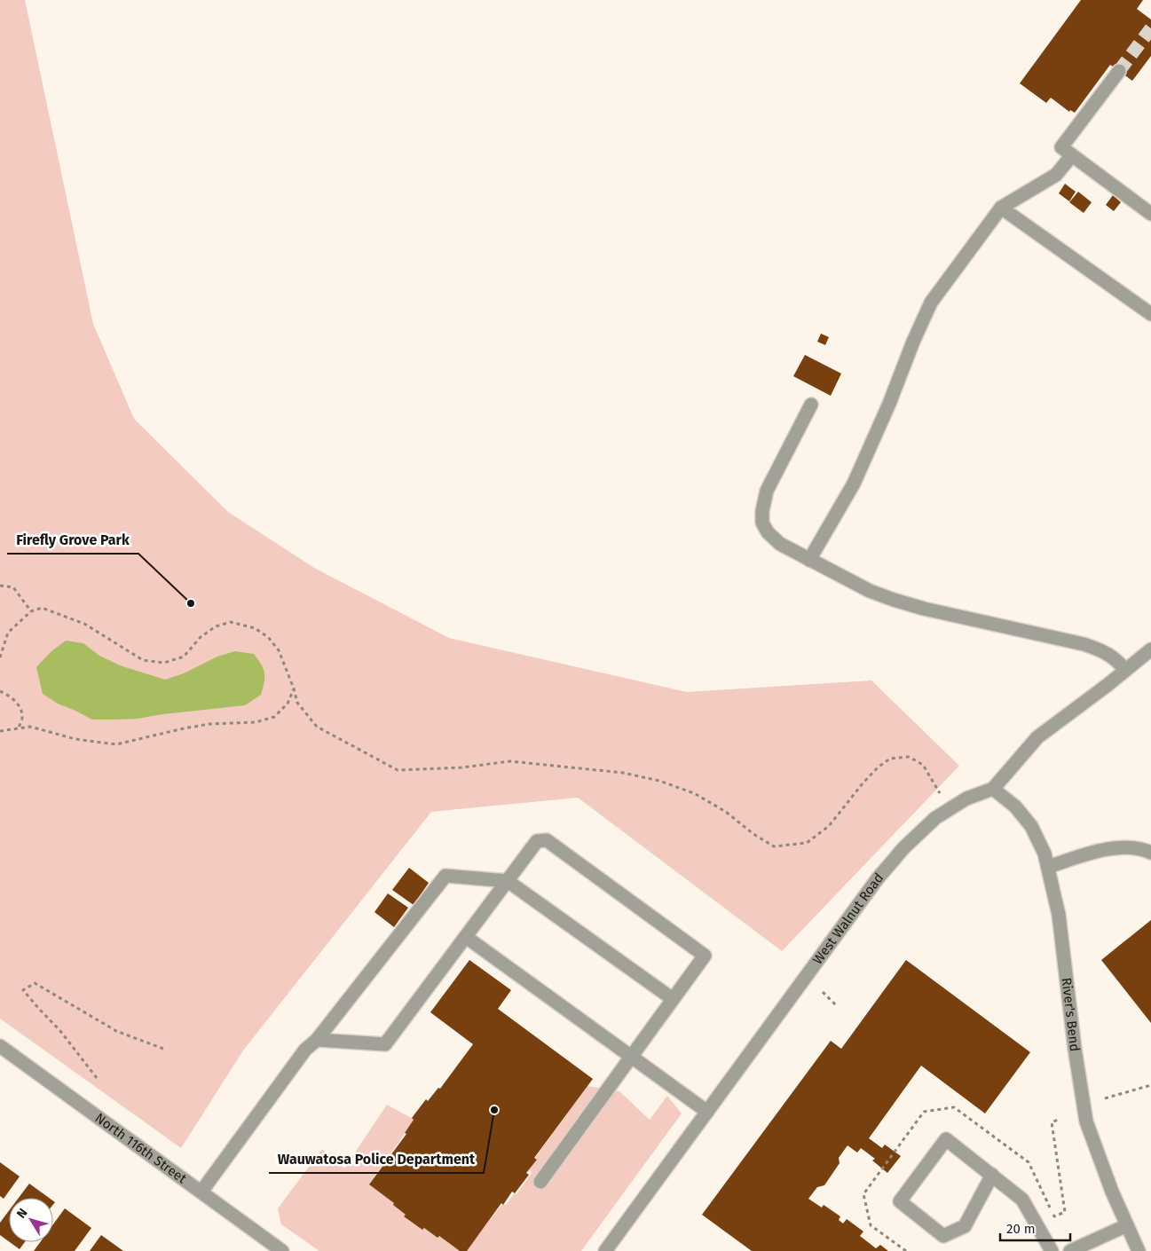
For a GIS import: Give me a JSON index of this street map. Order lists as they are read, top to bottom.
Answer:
{
  "streets": {
    "street": ["West Walnut Road", "River's Bend", "North 116th Street"]
  },
  "crossings": [
    ["West Walnut Road", "River's Bend"]
  ],
  "places": ["Firefly Grove Park", "Wauwatosa Police Department"],
  "scale_bar": "20 m",
  "north": "top left"
}
